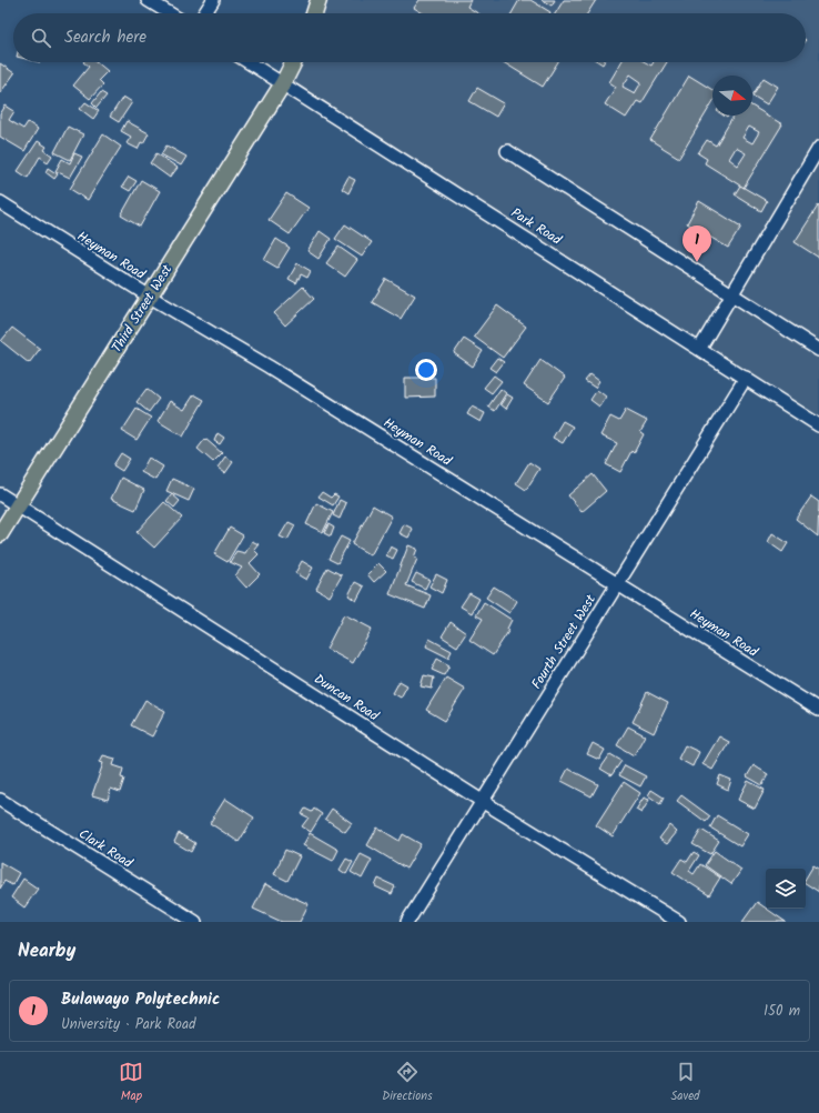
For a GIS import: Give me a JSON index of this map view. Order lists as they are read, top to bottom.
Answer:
{
  "streets": {
    "main road": ["Third Street West"],
    "street": [
      "Park Road",
      "Heyman Road",
      "Fourth Street West",
      "Duncan Road",
      "Clark Road"
    ]
  },
  "crossings": [
    ["Park Road", "Third Street West"],
    ["Park Road", "Fourth Street West"],
    ["Heyman Road", "Third Street West"],
    ["Heyman Road", "Fourth Street West"],
    ["Third Street West", "Duncan Road"],
    ["Fourth Street West", "Duncan Road"]
  ],
  "north": "right",
  "page": {
    "search": "Search here",
    "pins": "1",
    "heading": "Nearby",
    "list": [
      {
        "mark": "1",
        "name": "Bulawayo Polytechnic",
        "note": "University · Park Road",
        "value": "150 m"
      }
    ],
    "nav": ["Map", "Directions", "Saved"]
  }
}
